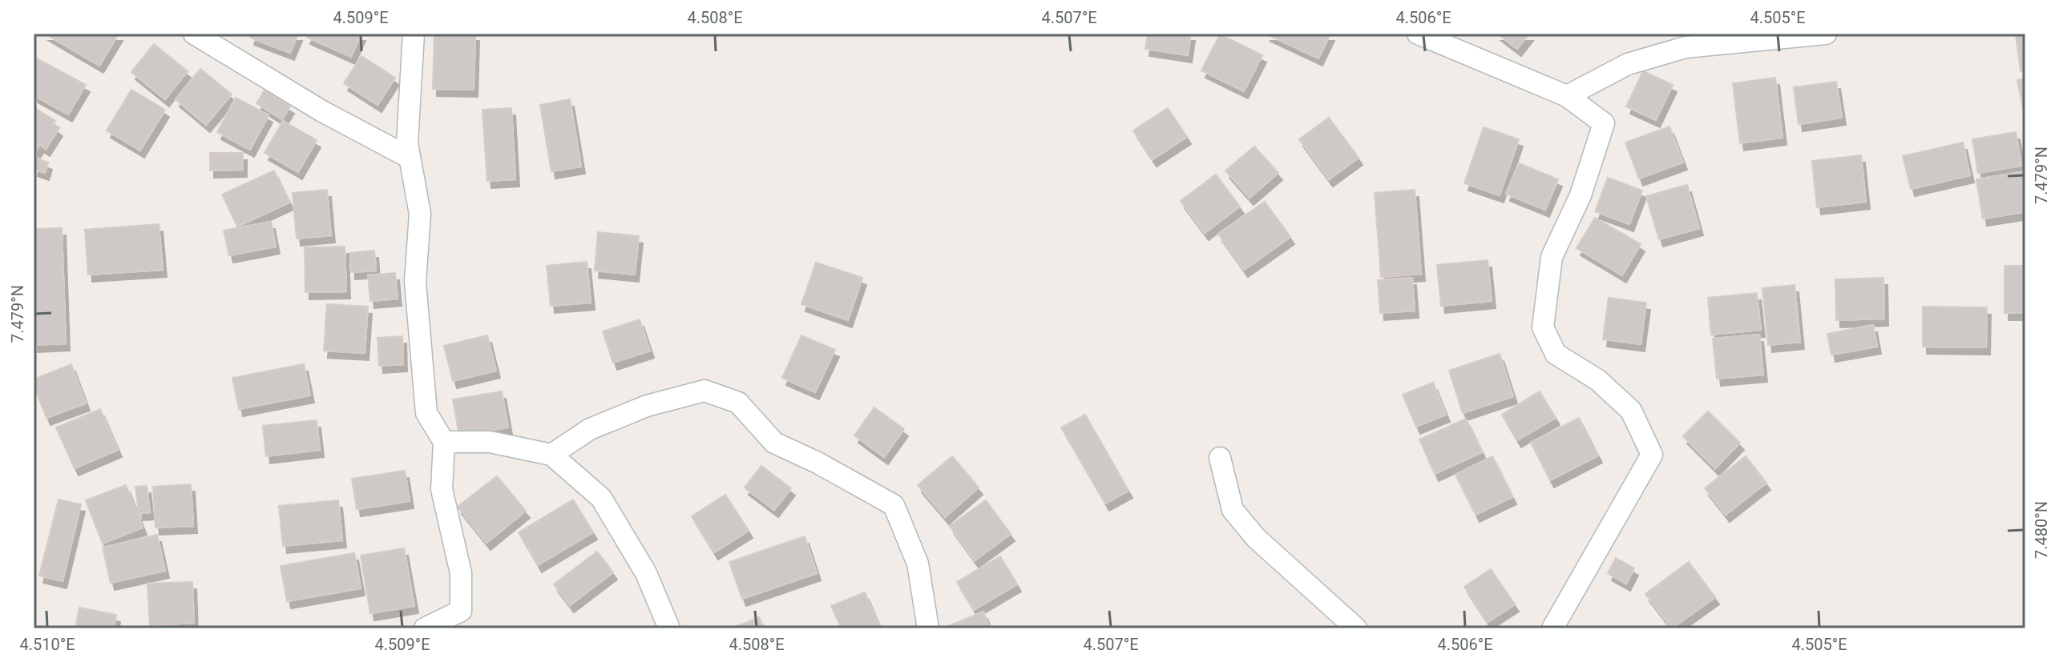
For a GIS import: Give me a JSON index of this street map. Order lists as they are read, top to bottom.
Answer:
{
  "coordinates": [
    "4.509°E",
    "4.508°E",
    "4.507°E",
    "4.506°E",
    "4.505°E",
    "7.479°N",
    "7.480°N",
    "4.510°E"
  ]
}
